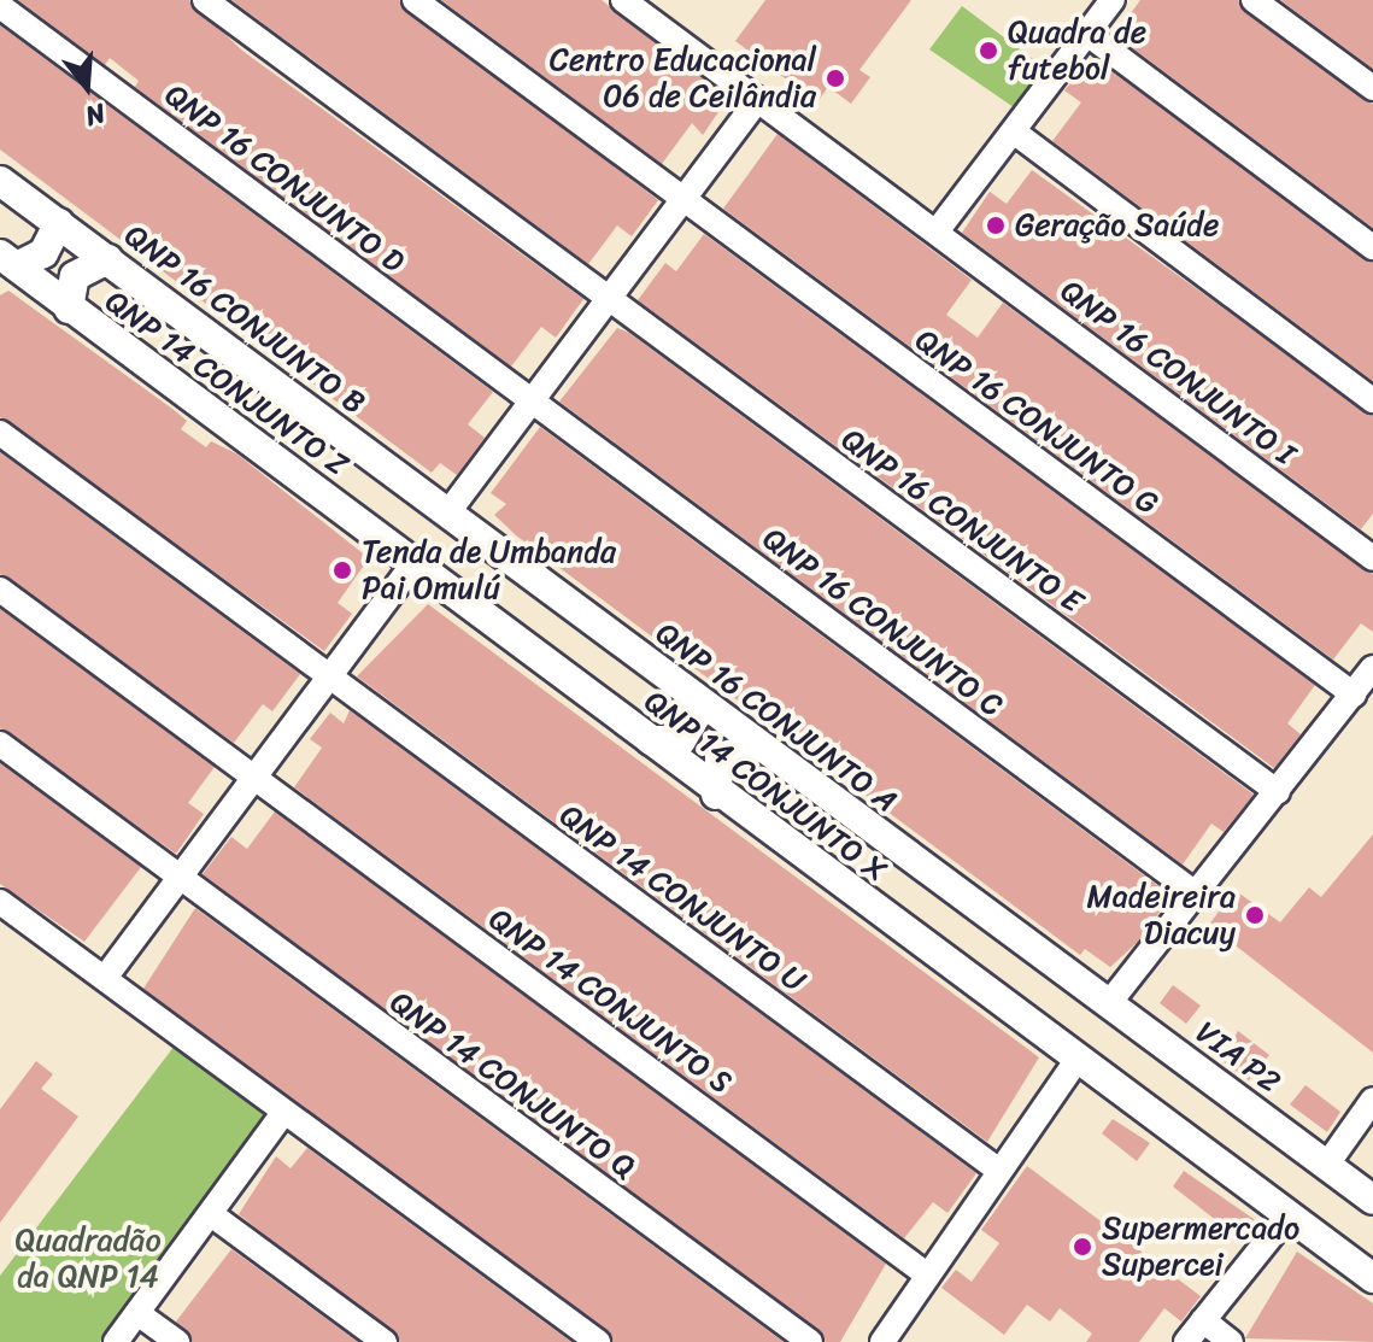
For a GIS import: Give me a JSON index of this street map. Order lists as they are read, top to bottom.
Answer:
{
  "streets": {
    "street": [
      "QNP 16 CONJUNTO D",
      "QNP 16 CONJUNTO B",
      "QNP 16 CONJUNTO I",
      "QNP 14 CONJUNTO Z",
      "QNP 16 CONJUNTO G",
      "QNP 16 CONJUNTO E",
      "QNP 16 CONJUNTO C",
      "QNP 16 CONJUNTO A",
      "QNP 14 CONJUNTO X",
      "QNP 14 CONJUNTO U",
      "QNP 14 CONJUNTO S",
      "VIA P2",
      "QNP 14 CONJUNTO Q"
    ]
  },
  "crossings": [
    ["QNP 16 CONJUNTO D", "QNP 16 CONJUNTO C"],
    ["QNP 16 CONJUNTO B", "QNP 16 CONJUNTO A"],
    ["QNP 14 CONJUNTO Z", "QNP 14 CONJUNTO X"],
    ["QNP 16 CONJUNTO A", "VIA P2"]
  ],
  "parks": ["Quadradão da QNP 14"],
  "places": [
    "Quadra de futebol",
    "Centro Educacional 06 de Ceilândia",
    "Geração Saúde",
    "Tenda de Umbanda Pai Omulú",
    "Madeireira Diacuy",
    "Supermercado Supercei"
  ],
  "north": "bottom"
}
